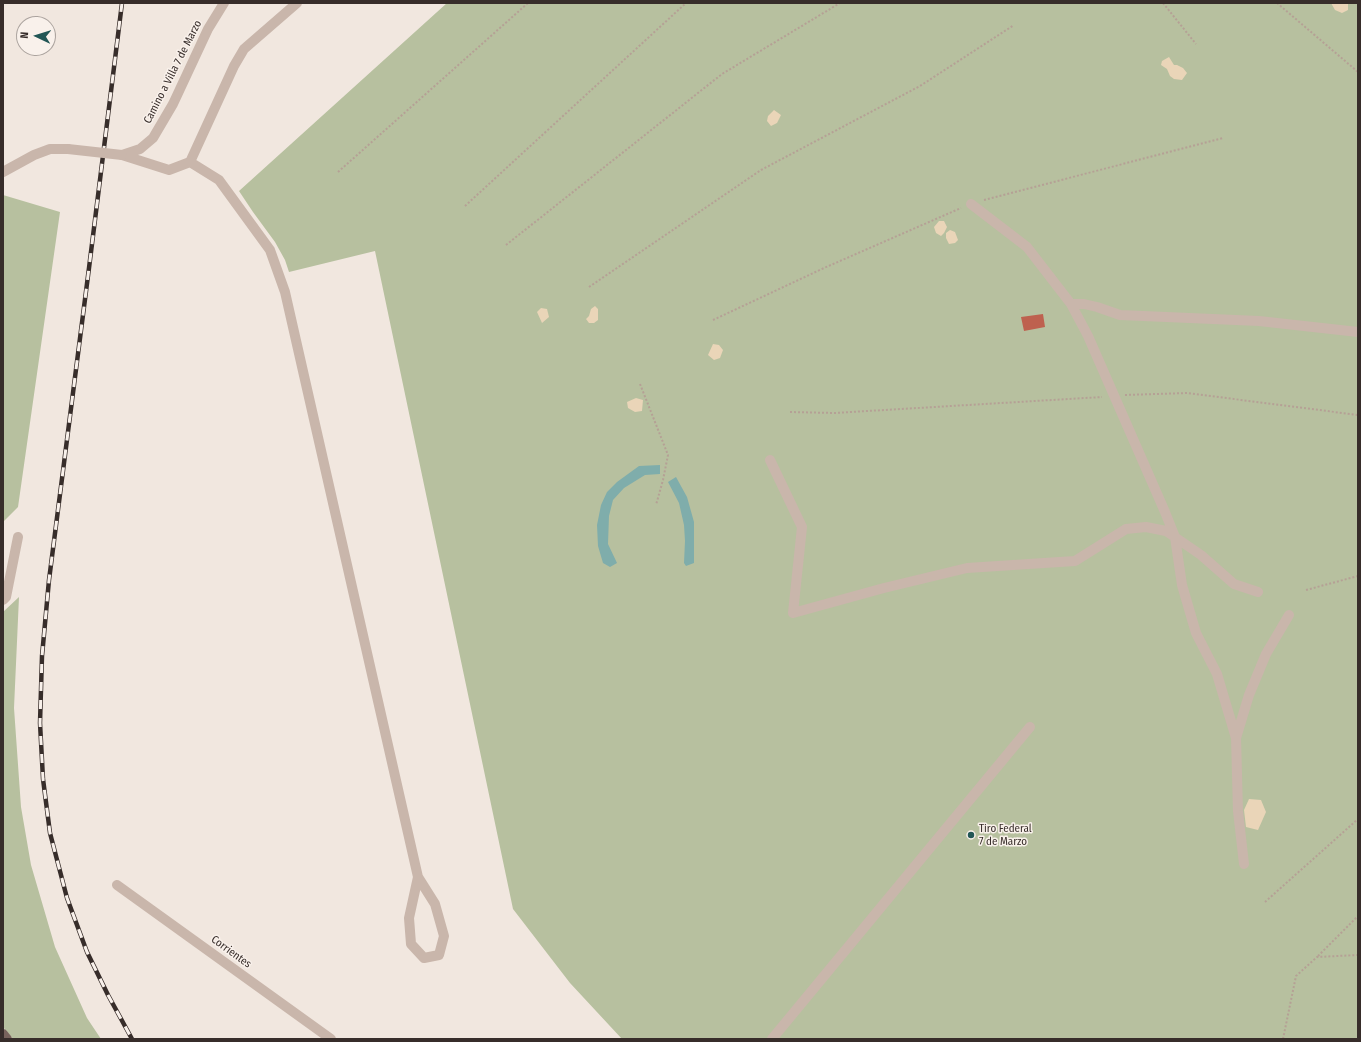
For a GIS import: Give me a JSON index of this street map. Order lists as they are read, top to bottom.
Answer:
{
  "streets": {
    "street": ["Camino a Villa 7 de Marzo", "Corrientes"]
  },
  "places": ["Tiro Federal 7 de Marzo"],
  "north": "left"
}
